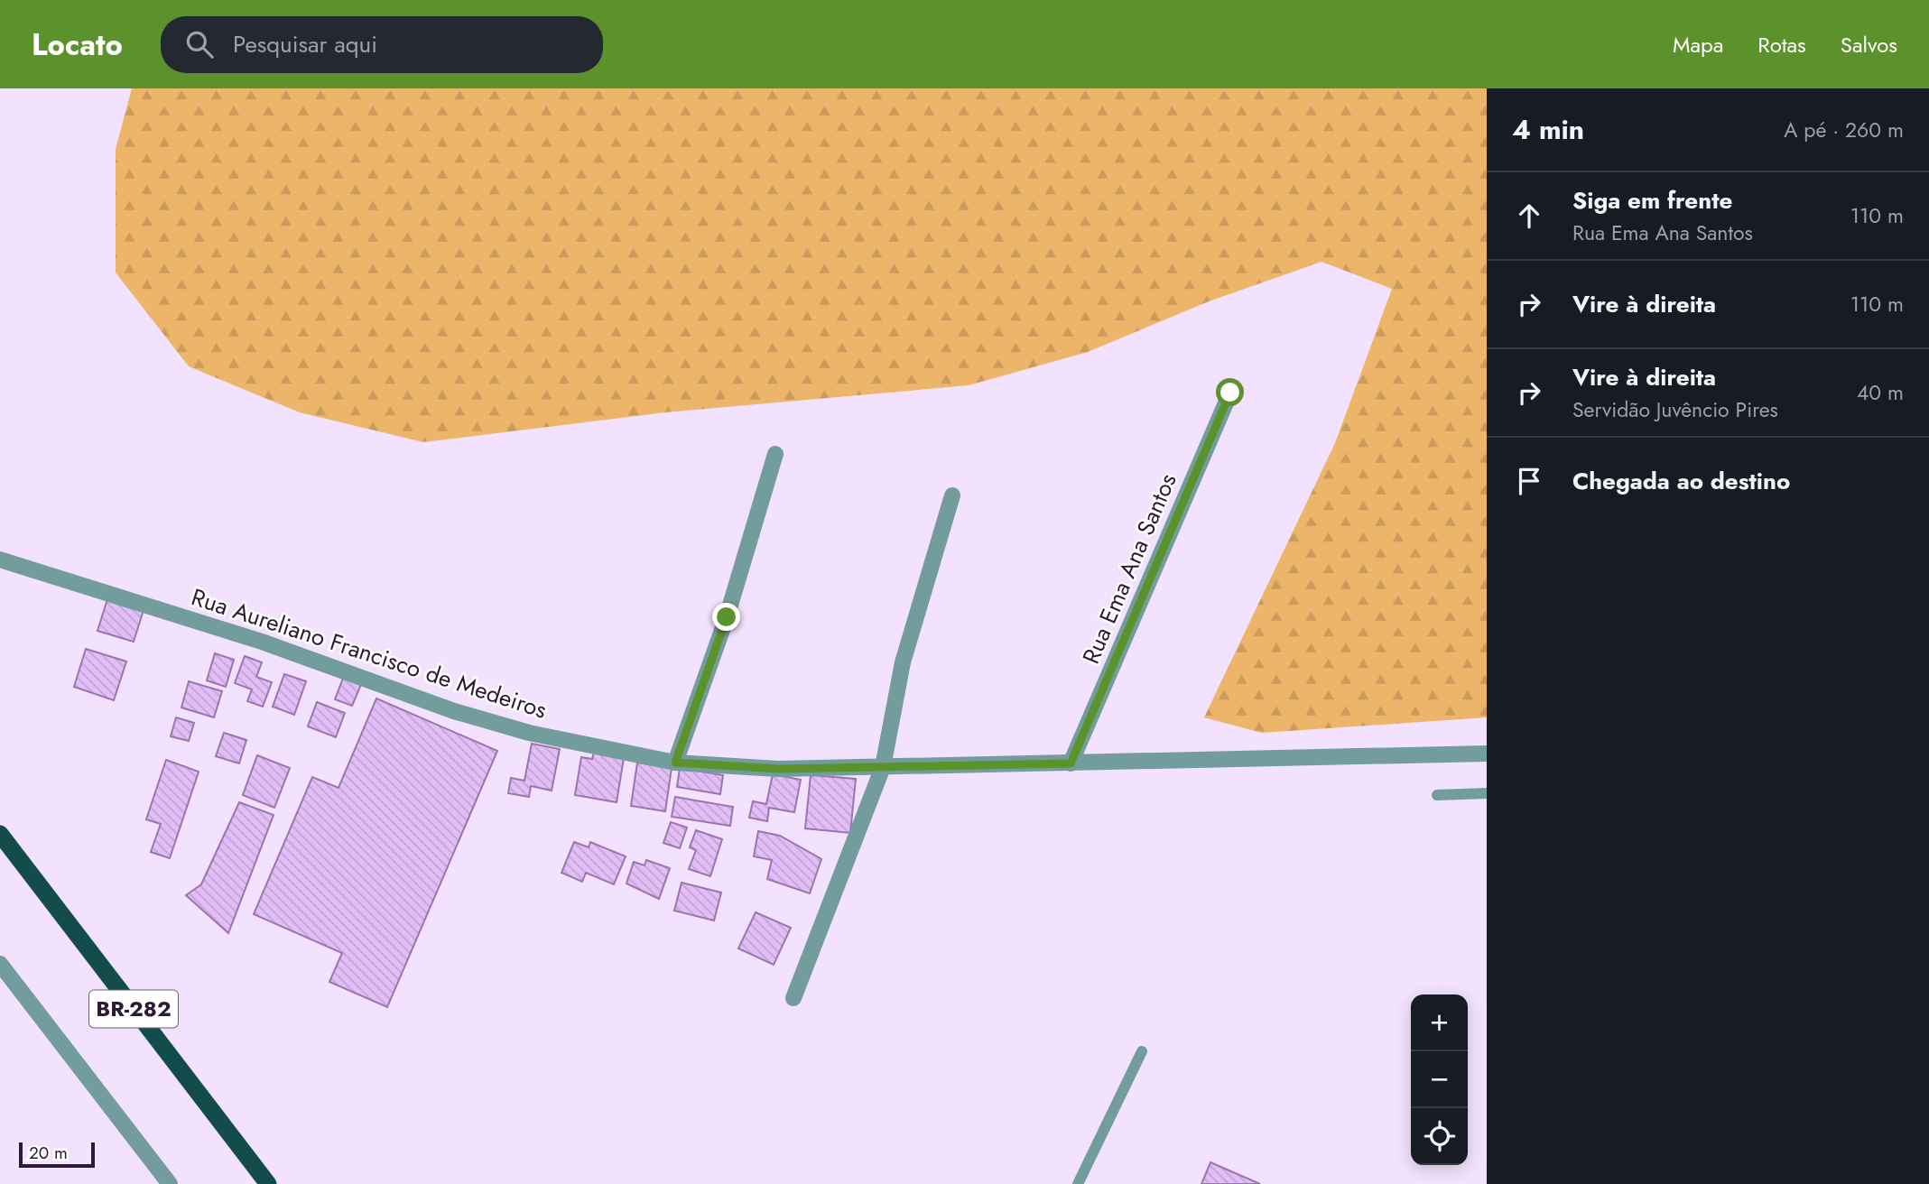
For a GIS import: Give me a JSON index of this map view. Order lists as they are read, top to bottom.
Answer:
{
  "streets": {
    "highway": ["BR-282"],
    "street": ["Rua Ema Ana Santos", "Rua Aureliano Francisco de Medeiros"]
  },
  "crossings": [
    ["Rua Ema Ana Santos", "Rua Aureliano Francisco de Medeiros"]
  ],
  "scale_bar": "20 m",
  "page": {
    "header": "Locato",
    "search": "Pesquisar aqui",
    "nav": ["Mapa", "Rotas", "Salvos"],
    "heading": ["4 min", "A pé · 260 m"],
    "list": [
      ["Siga em frente", "Rua Ema Ana Santos", "110 m"],
      ["Vire à direita", "110 m"],
      ["Vire à direita", "Servidão Juvêncio Pires", "40 m"],
      "Chegada ao destino"
    ],
    "map_buttons": ["+", "−"],
    "scale": "20 m"
  }
}
